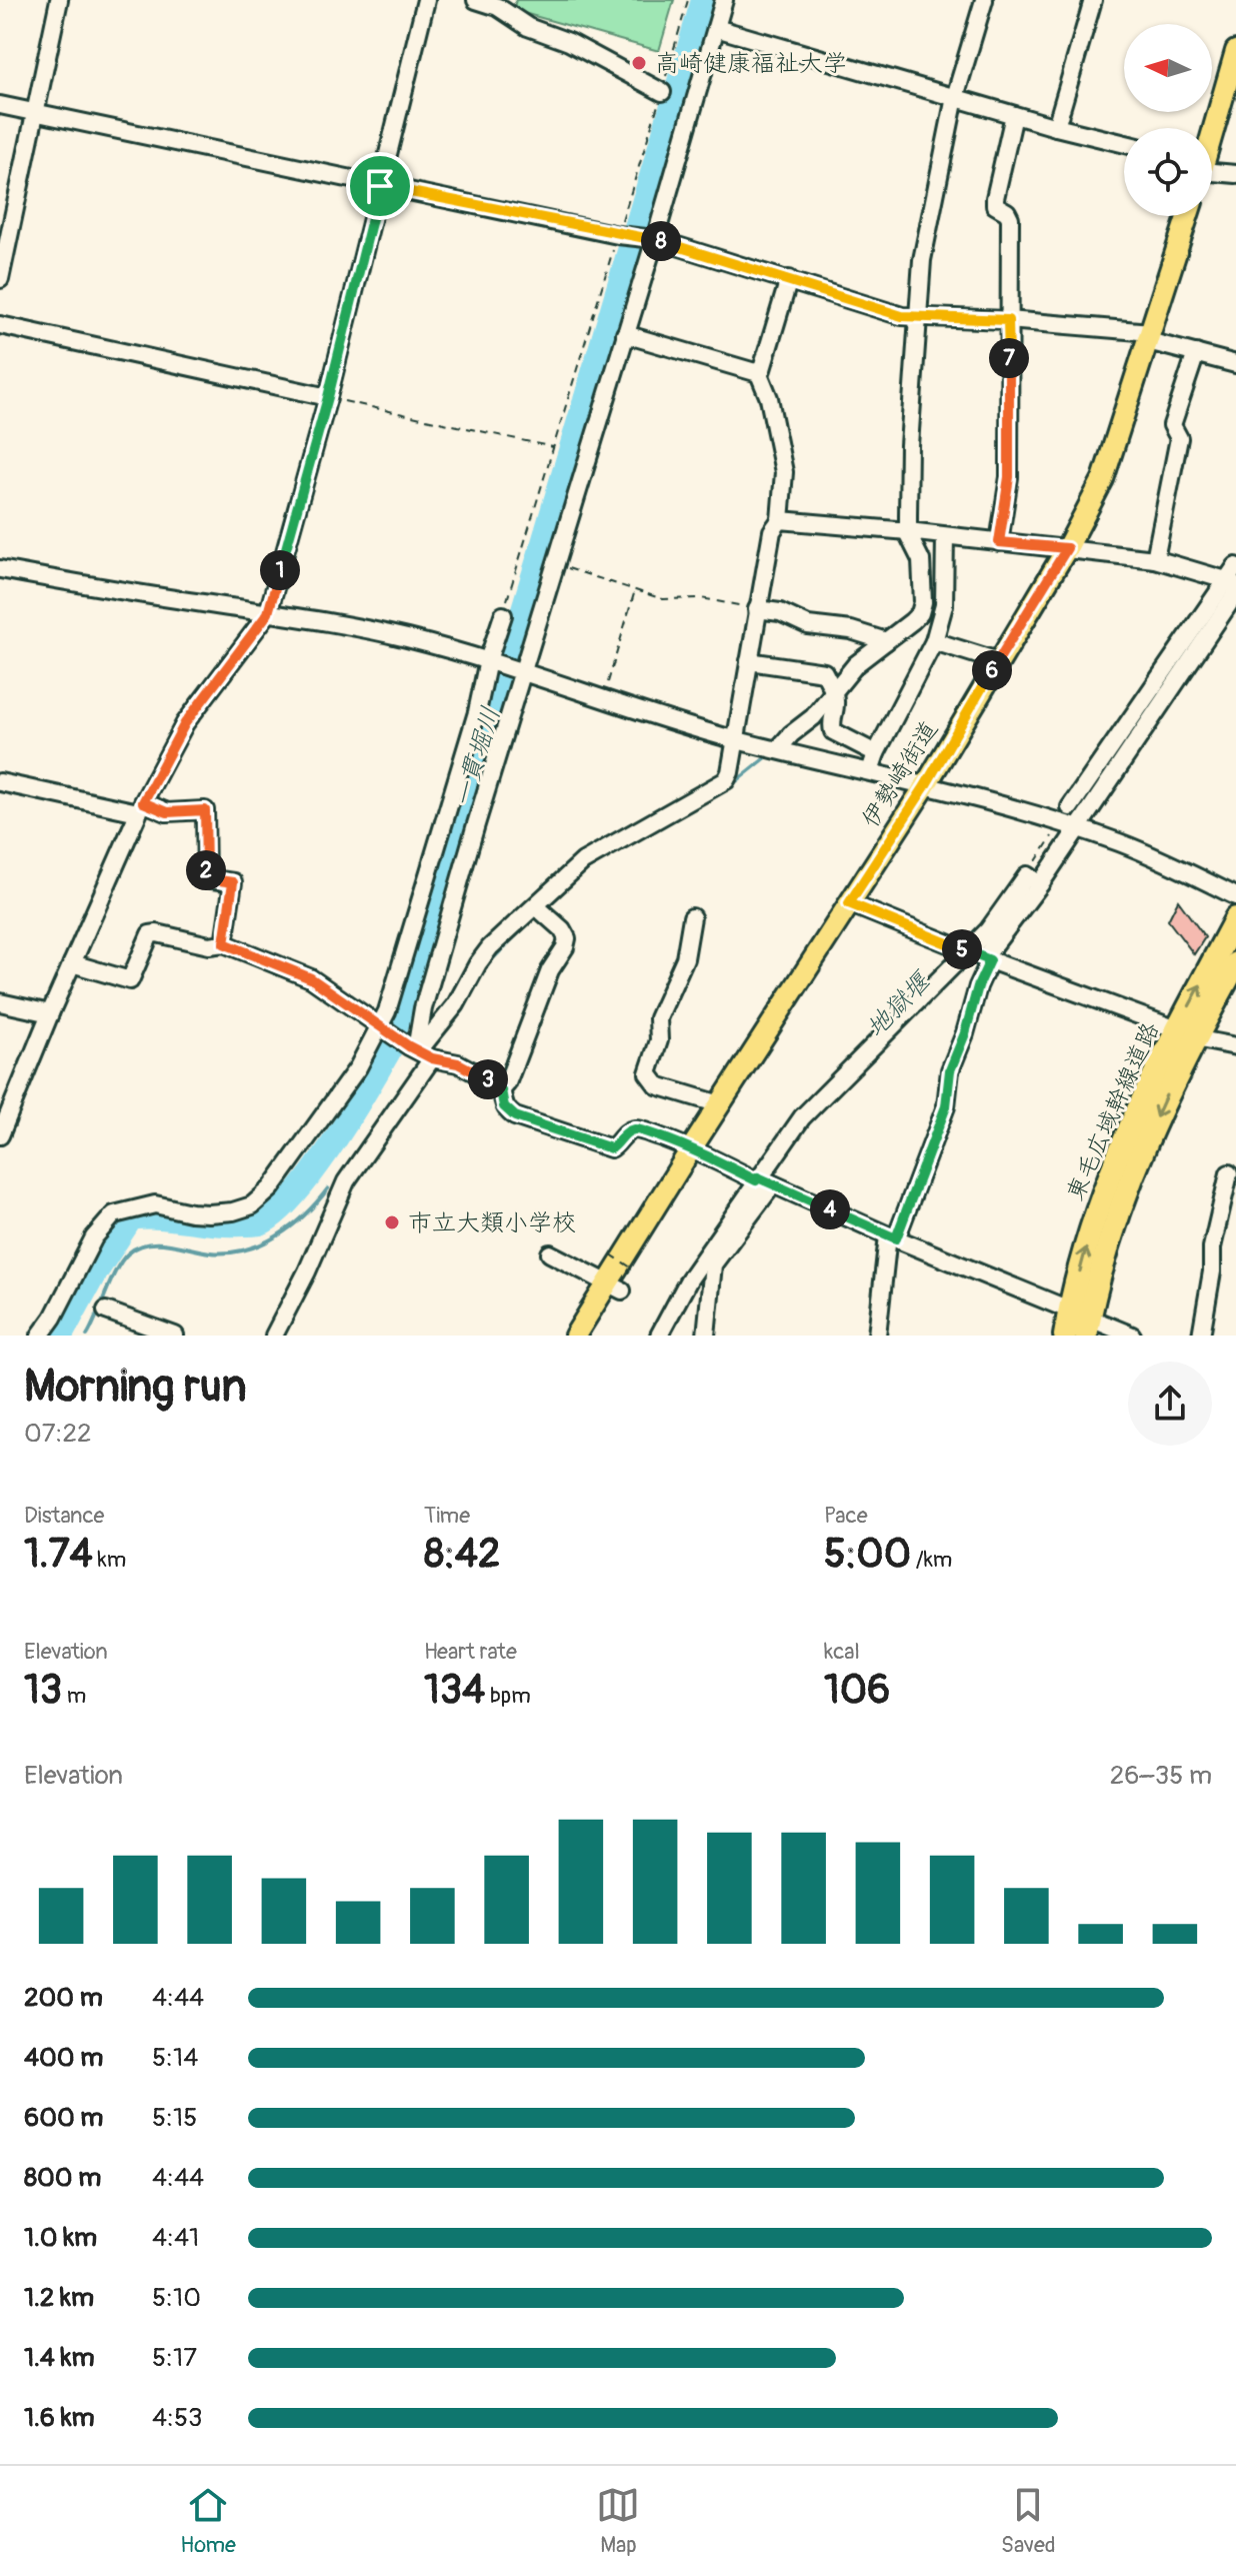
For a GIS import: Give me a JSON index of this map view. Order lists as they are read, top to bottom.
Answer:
{
  "streets": {
    "highway": ["東毛広域幹線道路"],
    "main road": ["伊勢崎街道"]
  },
  "water": ["一貫堀川", "地獄堰"],
  "places": ["高崎健康福祉大学", "市立大類小学校"],
  "north": "left",
  "page": {
    "pins": [
      "8",
      "7",
      "1",
      "6",
      "2",
      "5",
      "3",
      "4"
    ],
    "heading": ["Morning run", "07:22"],
    "stats": [
      ["Distance", "1.74 km"],
      ["Time", "8:42"],
      ["Pace", "5:00 /km"],
      ["Elevation", "13 m"],
      ["Heart rate", "134 bpm"],
      ["kcal", "106"]
    ],
    "chart": ["Elevation", "26–35 m"],
    "list": [
      {
        "name": "200 m",
        "note": "4:44"
      },
      {
        "name": "400 m",
        "note": "5:14"
      },
      {
        "name": "600 m",
        "note": "5:15"
      },
      {
        "name": "800 m",
        "note": "4:44"
      },
      {
        "name": "1.0 km",
        "note": "4:41"
      },
      {
        "name": "1.2 km",
        "note": "5:10"
      },
      {
        "name": "1.4 km",
        "note": "5:17"
      },
      {
        "name": "1.6 km",
        "note": "4:53"
      }
    ],
    "tabs": ["Home", "Map", "Saved"]
  }
}
